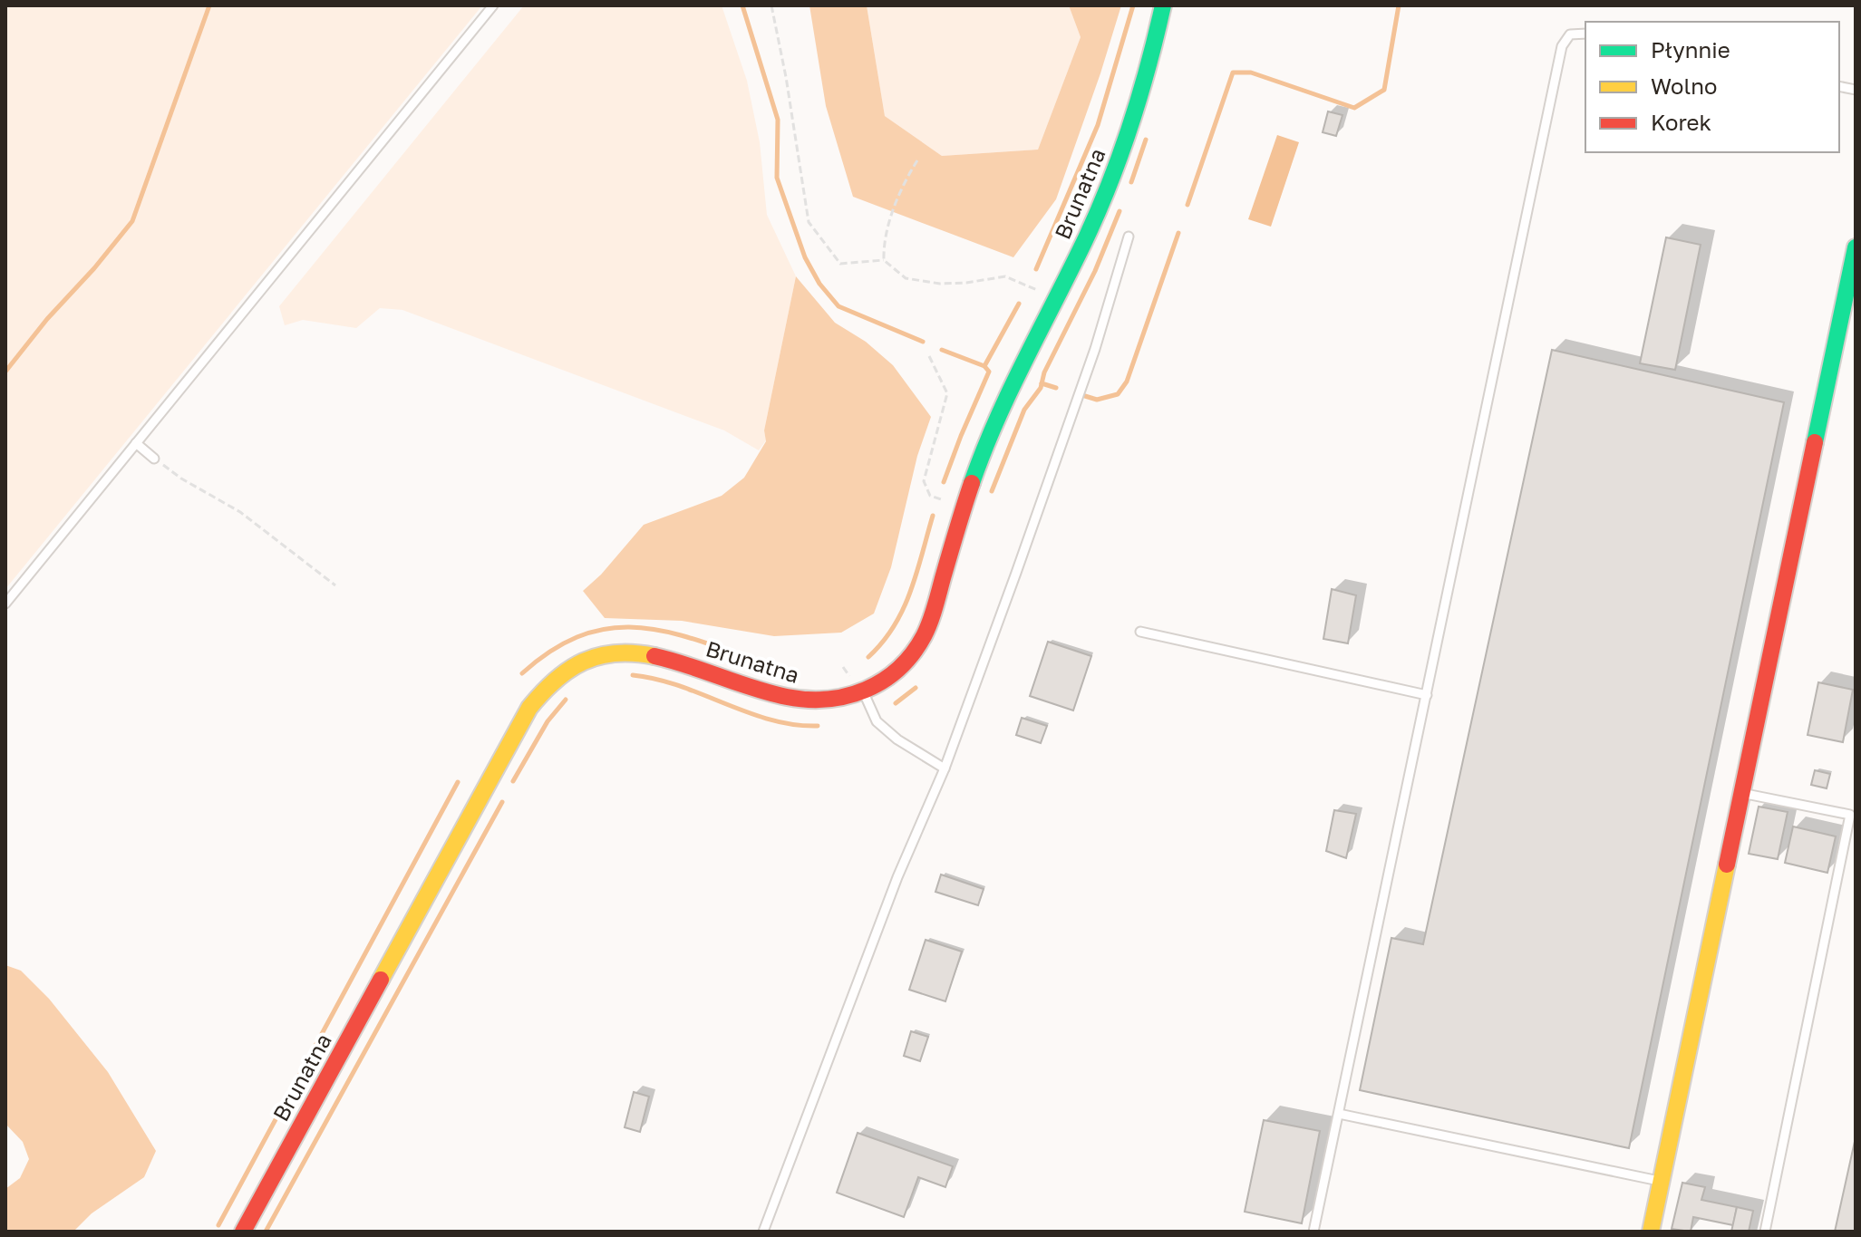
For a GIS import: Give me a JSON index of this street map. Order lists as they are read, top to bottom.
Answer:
{
  "streets": {
    "street": ["Brunatna"]
  },
  "legend": ["Płynnie", "Wolno", "Korek"]
}
